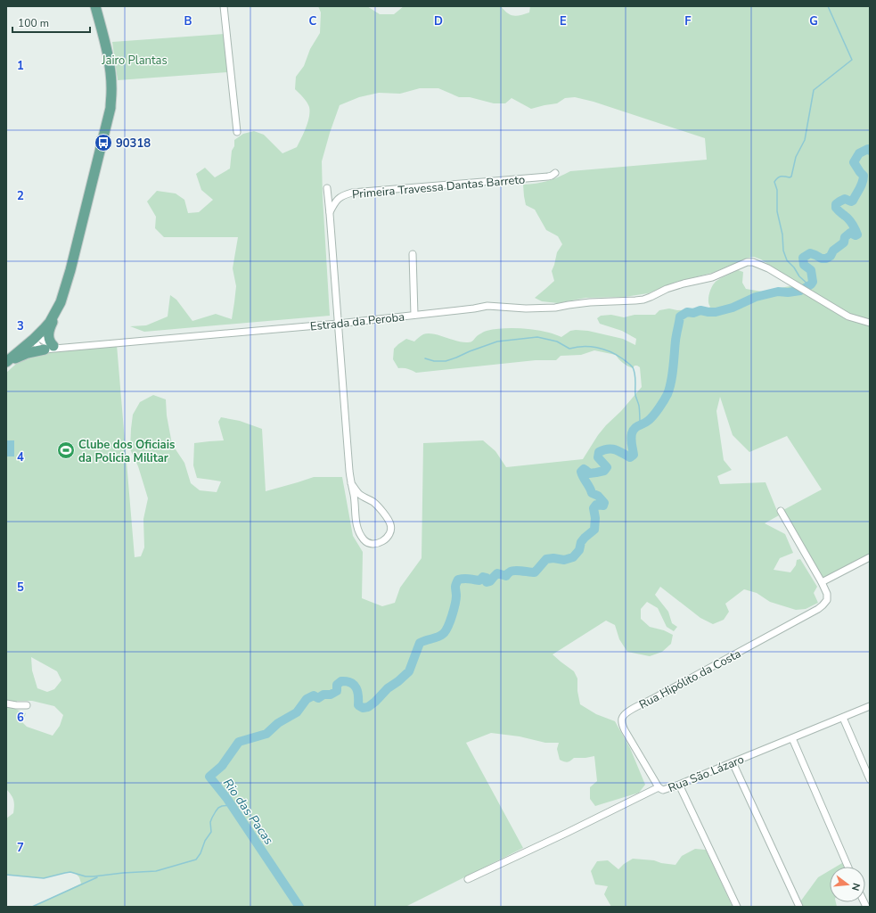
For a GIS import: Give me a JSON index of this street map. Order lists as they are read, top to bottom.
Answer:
{
  "streets": {
    "street": [
      "Primeira Travessa Dantas Barreto",
      "Estrada da Peroba",
      "Rua Hipólito da Costa",
      "Rua São Lázaro"
    ]
  },
  "crossings": [
    ["Rua Hipólito da Costa", "Rua São Lázaro"]
  ],
  "water": ["Rio das Pacas"],
  "parks": ["Jairo Plantas"],
  "places": {
    "bus stop": ["90318"],
    "sports": ["Clube dos Oficiais da Policia Militar"]
  },
  "scale_bar": "100 m",
  "north": "right",
  "grid": {
    "columns": [
      "B",
      "C",
      "D",
      "E",
      "F",
      "G"
    ],
    "rows": [
      "1",
      "2",
      "3",
      "4",
      "5",
      "6",
      "7"
    ]
  }
}
